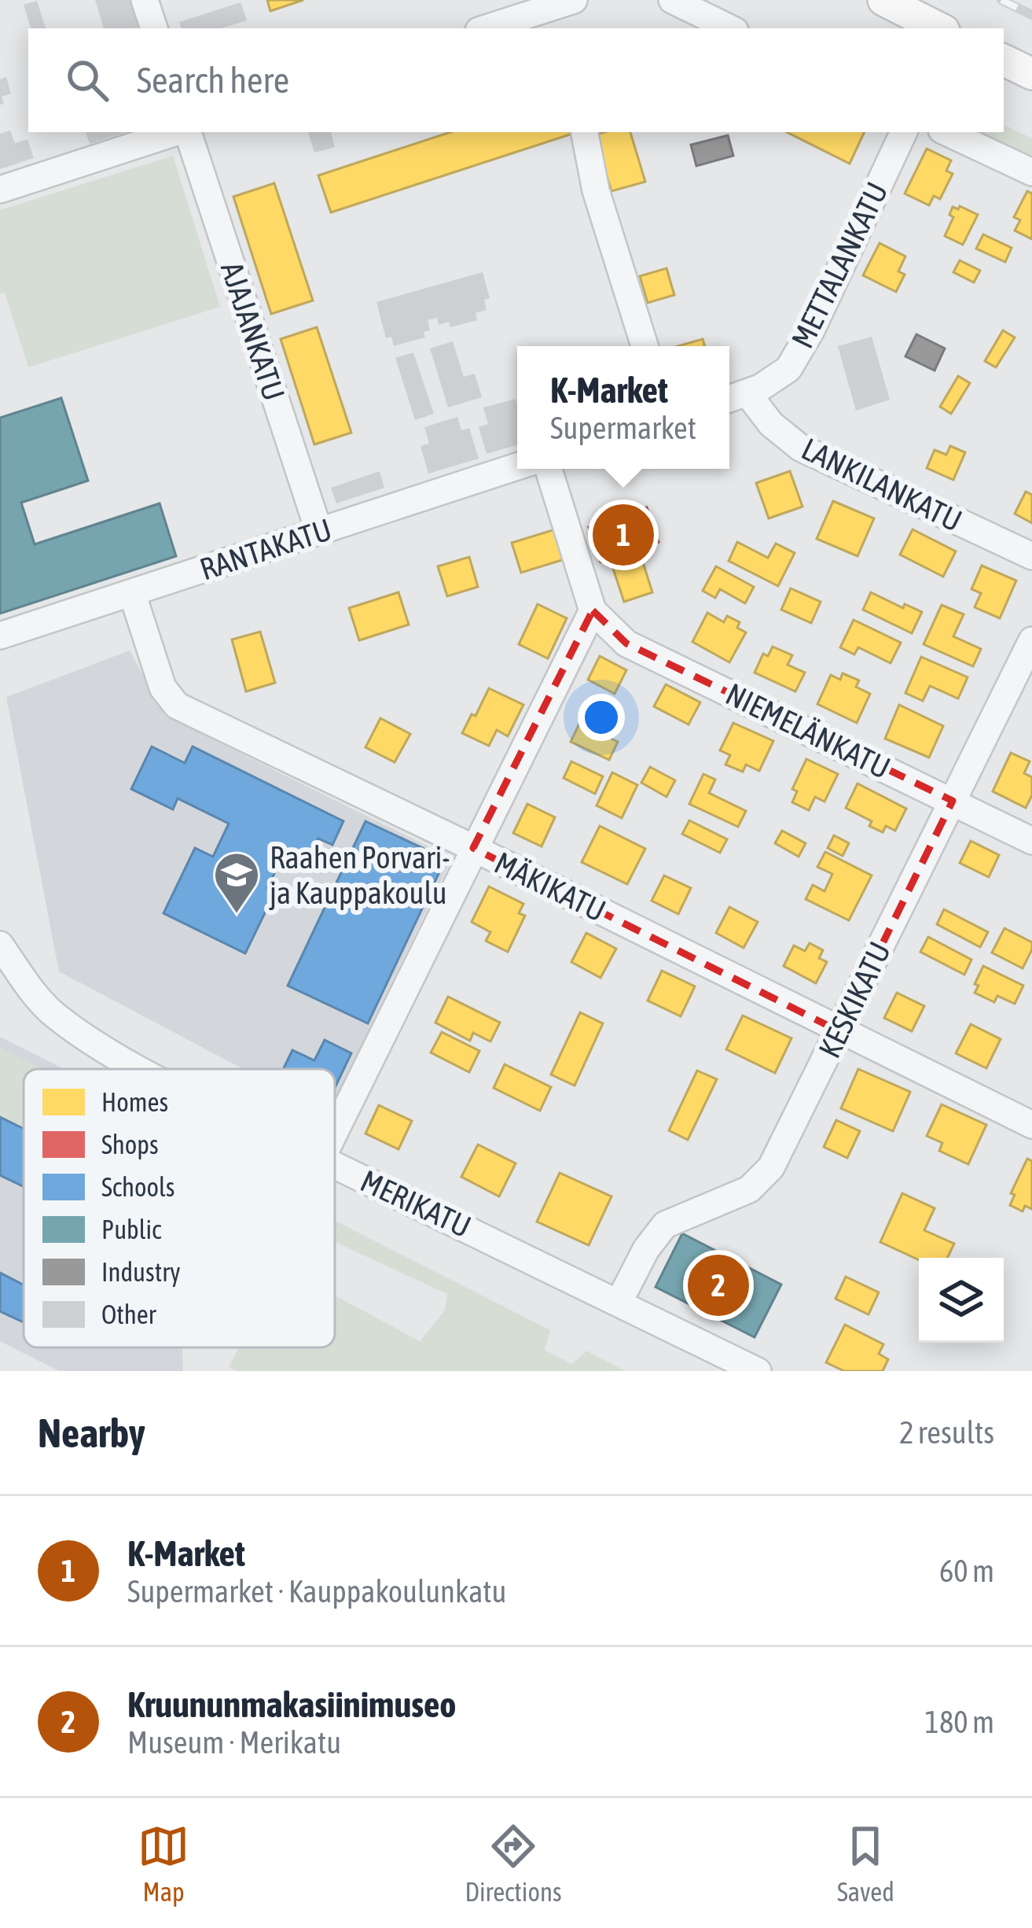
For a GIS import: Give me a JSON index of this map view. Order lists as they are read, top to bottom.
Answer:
{
  "streets": {
    "street": [
      "METTALANKATU",
      "AJAJANKATU",
      "LANKILANKATU",
      "RANTAKATU",
      "NIEMELÄNKATU",
      "MÄKIKATU",
      "KESKIKATU",
      "MERIKATU"
    ]
  },
  "crossings": [
    ["METTALANKATU", "LANKILANKATU"],
    ["AJAJANKATU", "RANTAKATU"],
    ["RANTAKATU", "MÄKIKATU"],
    ["NIEMELÄNKATU", "KESKIKATU"],
    ["MÄKIKATU", "KESKIKATU"],
    ["KESKIKATU", "MERIKATU"]
  ],
  "places": {
    "school or university": ["Raahen Porvari- ja Kauppakoulu"]
  },
  "legend": [
    "Homes",
    "Shops",
    "Schools",
    "Public",
    "Industry",
    "Other"
  ],
  "page": {
    "search": "Search here",
    "popup": ["K-Market", "Supermarket"],
    "pins": ["1", "2"],
    "heading": ["Nearby", "2 results"],
    "list": [
      {
        "mark": "1",
        "name": "K-Market",
        "note": "Supermarket · Kauppakoulunkatu",
        "value": "60 m"
      },
      {
        "mark": "2",
        "name": "Kruununmakasiinimuseo",
        "note": "Museum · Merikatu",
        "value": "180 m"
      }
    ],
    "nav": ["Map", "Directions", "Saved"]
  }
}
